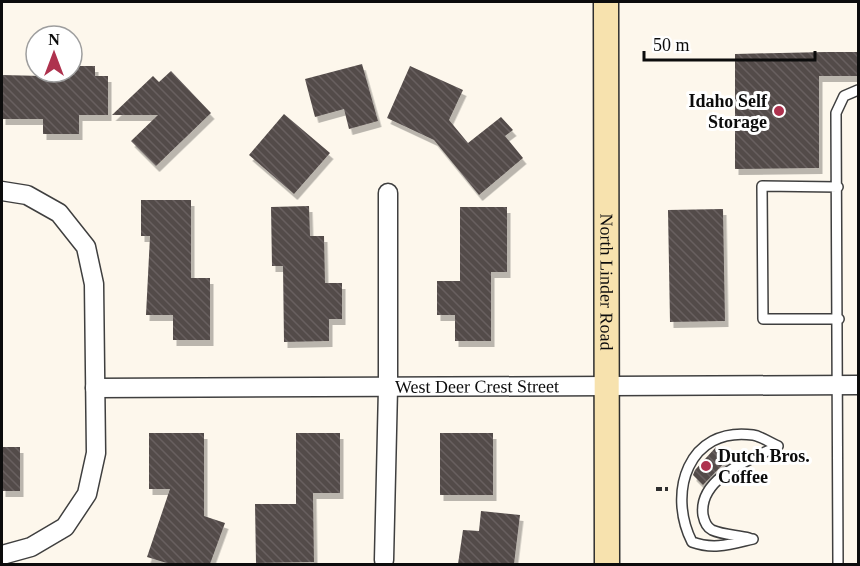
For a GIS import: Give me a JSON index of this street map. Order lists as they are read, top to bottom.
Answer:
{
  "streets": {
    "main road": ["North Linder Road"],
    "street": ["West Deer Crest Street"]
  },
  "crossings": [
    ["North Linder Road", "West Deer Crest Street"]
  ],
  "places": ["Idaho Self Storage", "Dutch Bros. Coffee"],
  "scale_bar": "50 m",
  "north": "top"
}
